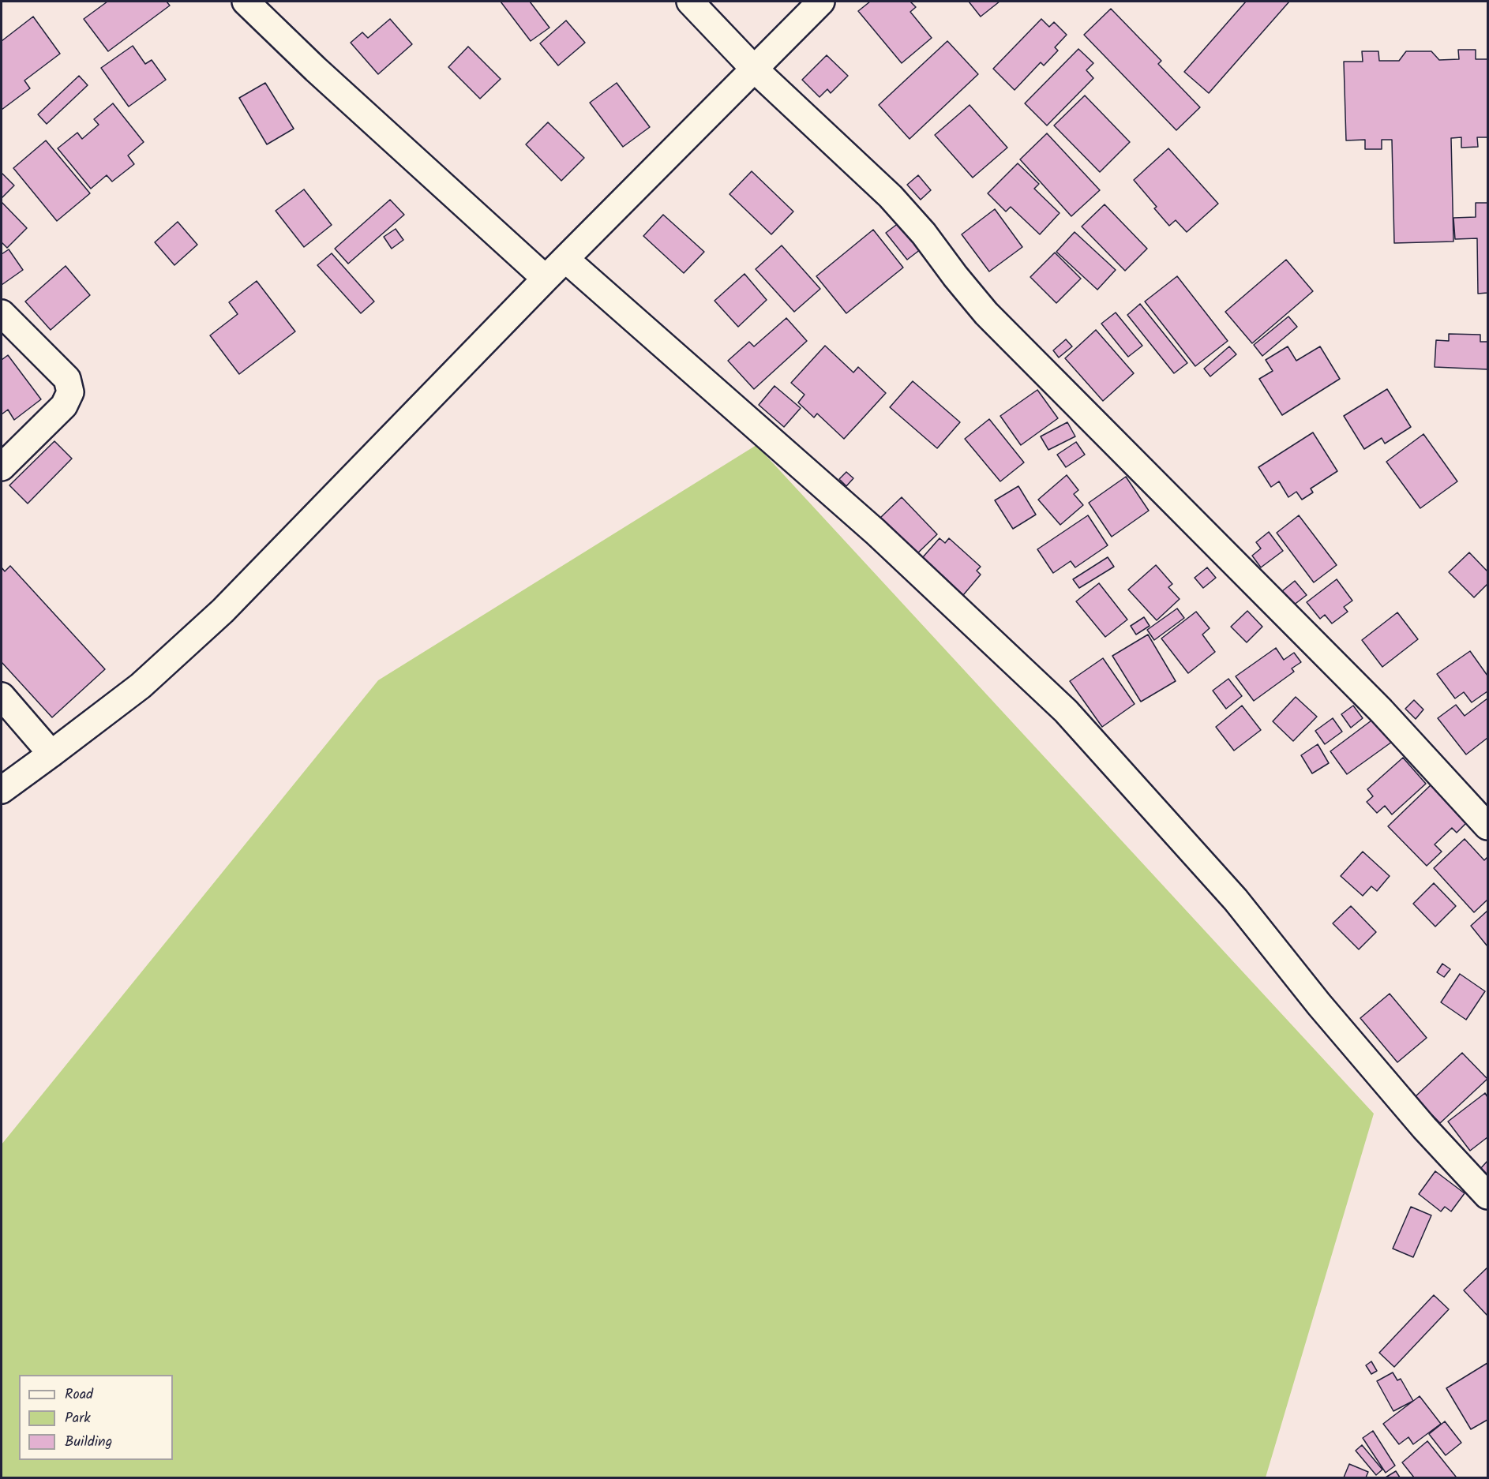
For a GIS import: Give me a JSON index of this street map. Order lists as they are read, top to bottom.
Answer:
{
  "legend": ["Road", "Park", "Building"]
}
